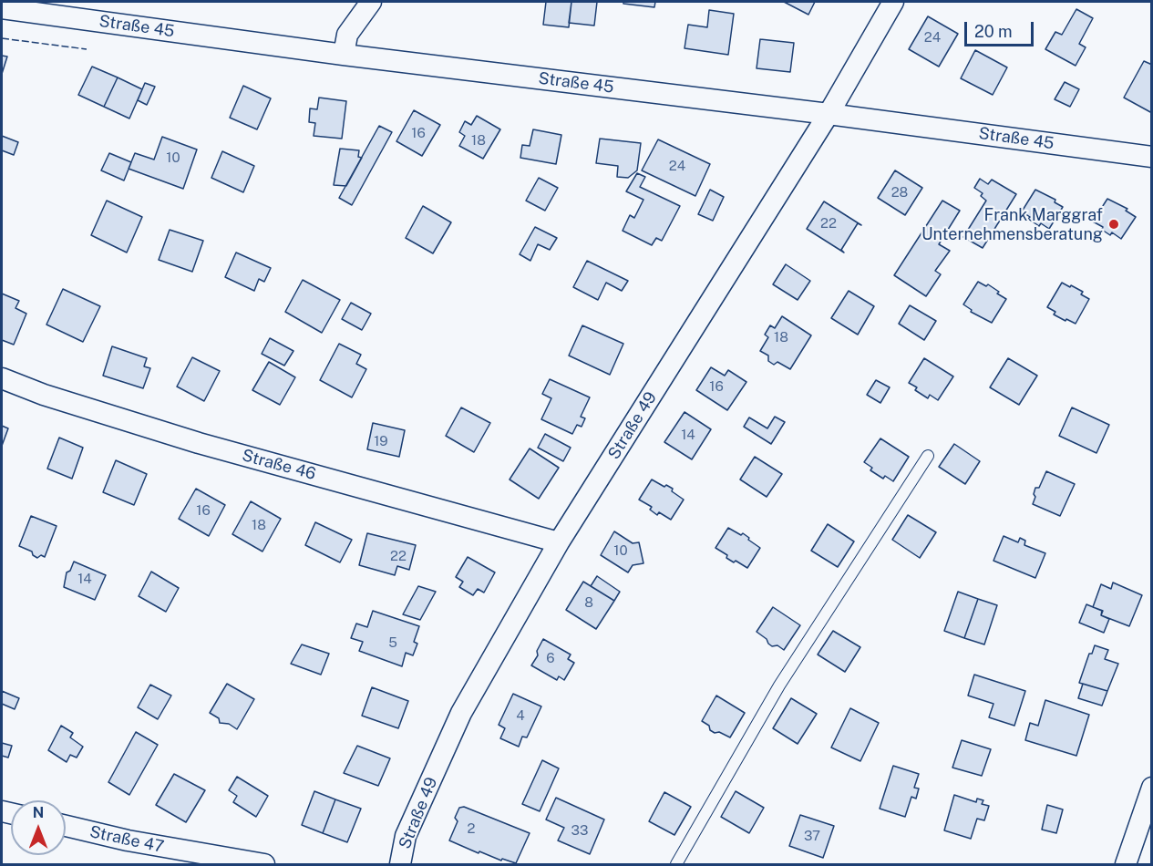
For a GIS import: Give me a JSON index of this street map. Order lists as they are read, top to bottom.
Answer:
{
  "streets": {
    "street": [
      "Straße 45",
      "Straße 49",
      "Straße 46",
      "Straße 47"
    ]
  },
  "crossings": [
    ["Straße 45", "Straße 49"],
    ["Straße 49", "Straße 46"]
  ],
  "places": ["Frank Marggraf Unternehmensberatung"],
  "house_numbers": [
    "24",
    "16",
    "18",
    "10",
    "24",
    "28",
    "22",
    "18",
    "16",
    "14",
    "19",
    "16",
    "18",
    "10",
    "22",
    "14",
    "8",
    "5",
    "6",
    "4",
    "2",
    "33",
    "37"
  ],
  "scale_bar": "20 m",
  "north": "top"
}
